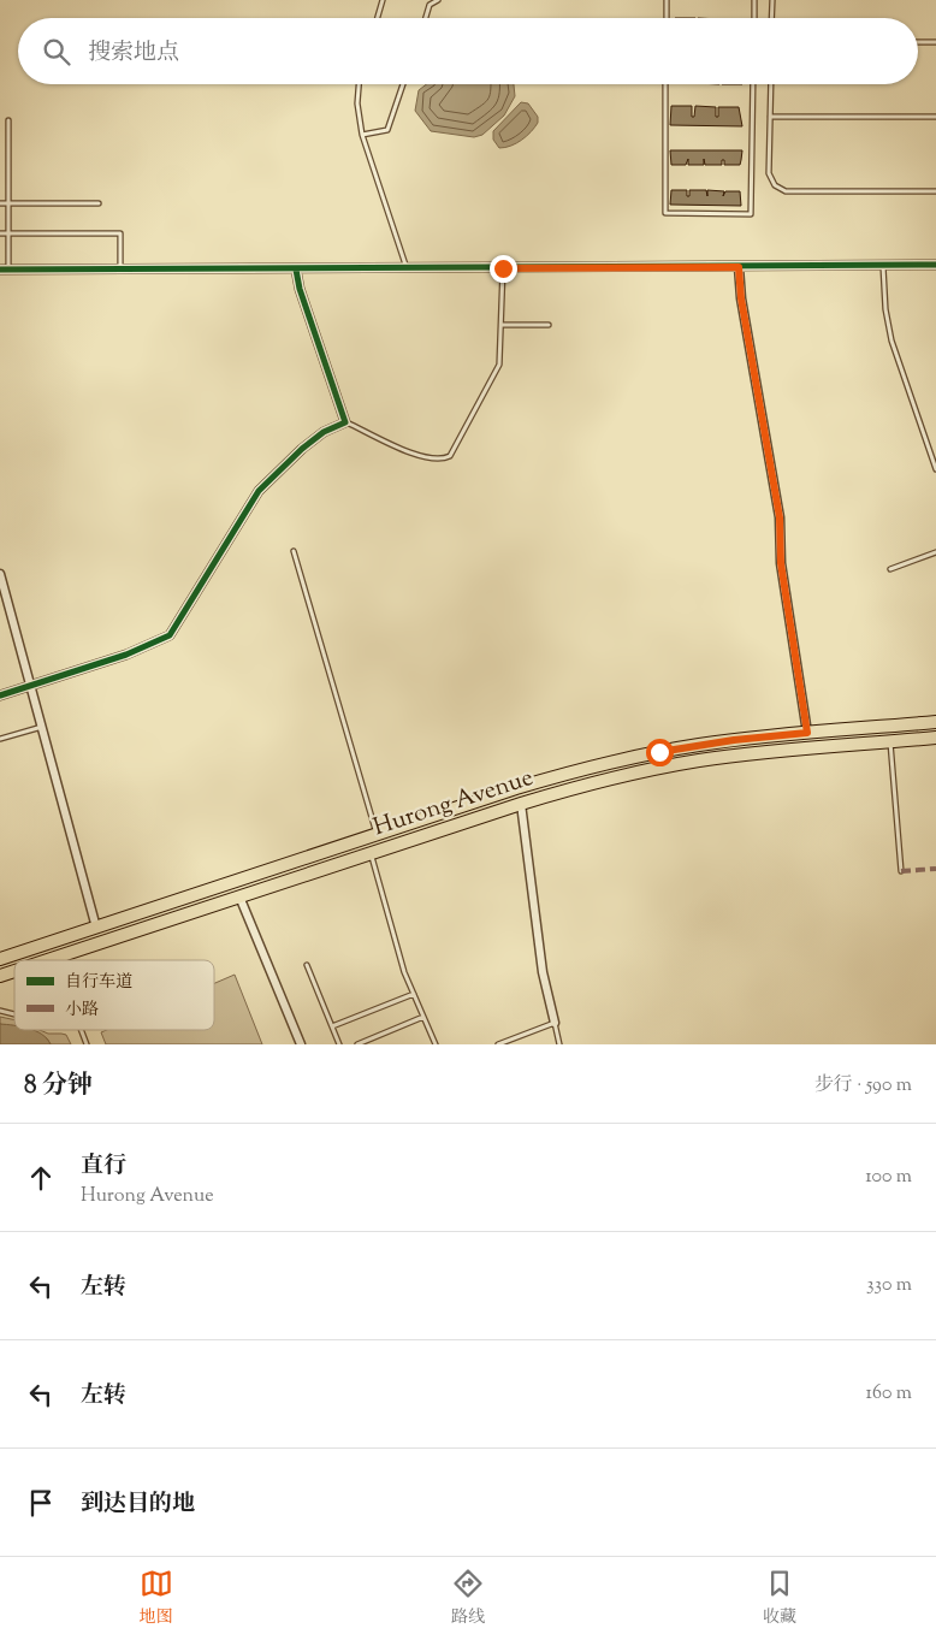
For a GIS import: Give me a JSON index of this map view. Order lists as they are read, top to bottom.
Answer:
{
  "streets": {
    "main road": ["Hurong Avenue"]
  },
  "legend": ["自行车道", "小路"],
  "page": {
    "search": "搜索地点",
    "heading": ["8 分钟", "步行 · 590 m"],
    "list": [
      ["直行", "Hurong Avenue", "100 m"],
      ["左转", "330 m"],
      ["左转", "160 m"],
      "到达目的地"
    ],
    "nav": ["地图", "路线", "收藏"]
  }
}
